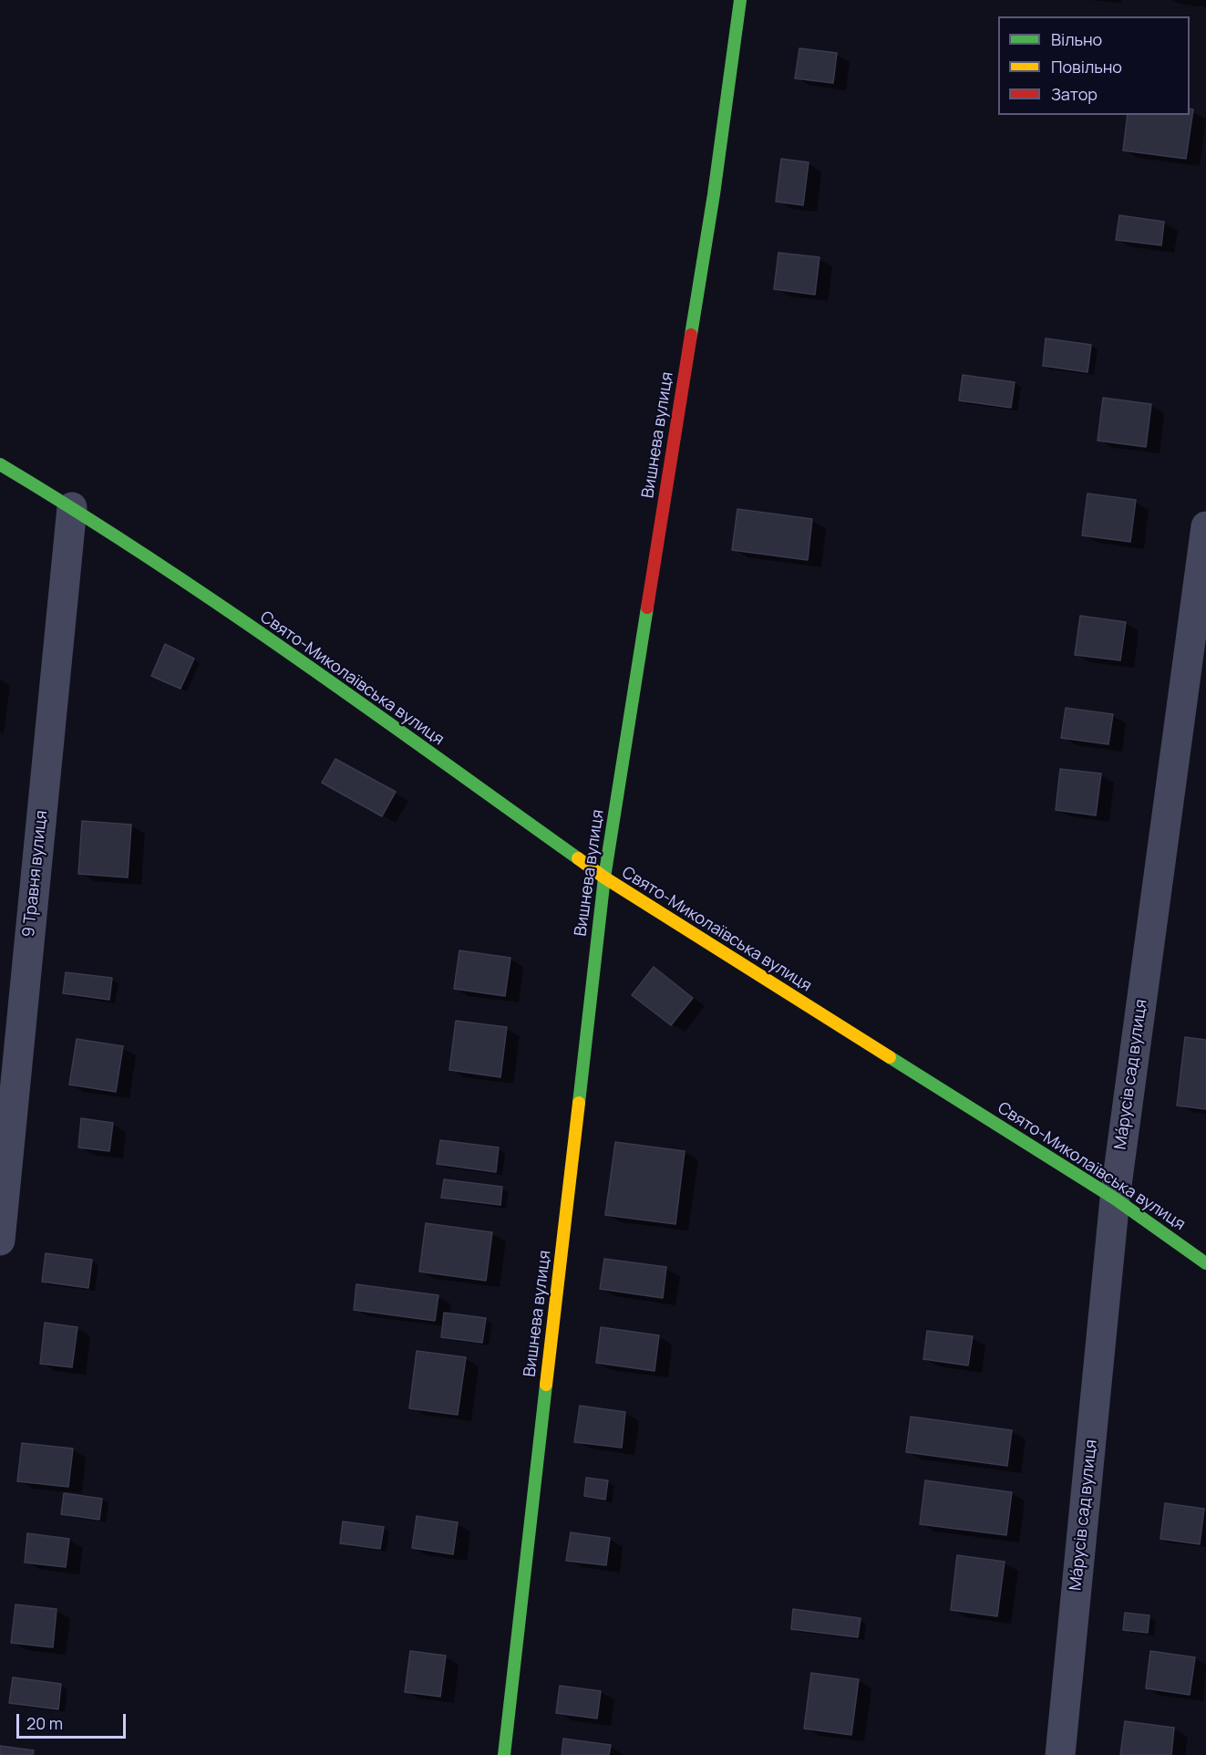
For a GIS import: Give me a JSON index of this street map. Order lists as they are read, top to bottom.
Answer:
{
  "streets": {
    "street": [
      "Вишнева вулиця",
      "Свято-Миколаївська вулиця",
      "9 Травня вулиця",
      "Мáрусів сад вулиця"
    ]
  },
  "crossings": [
    ["Вишнева вулиця", "Свято-Миколаївська вулиця"],
    ["Свято-Миколаївська вулиця", "9 Травня вулиця"],
    ["Свято-Миколаївська вулиця", "Мáрусів сад вулиця"]
  ],
  "legend": ["Вільно", "Повільно", "Затор"],
  "scale_bar": "20 m"
}
